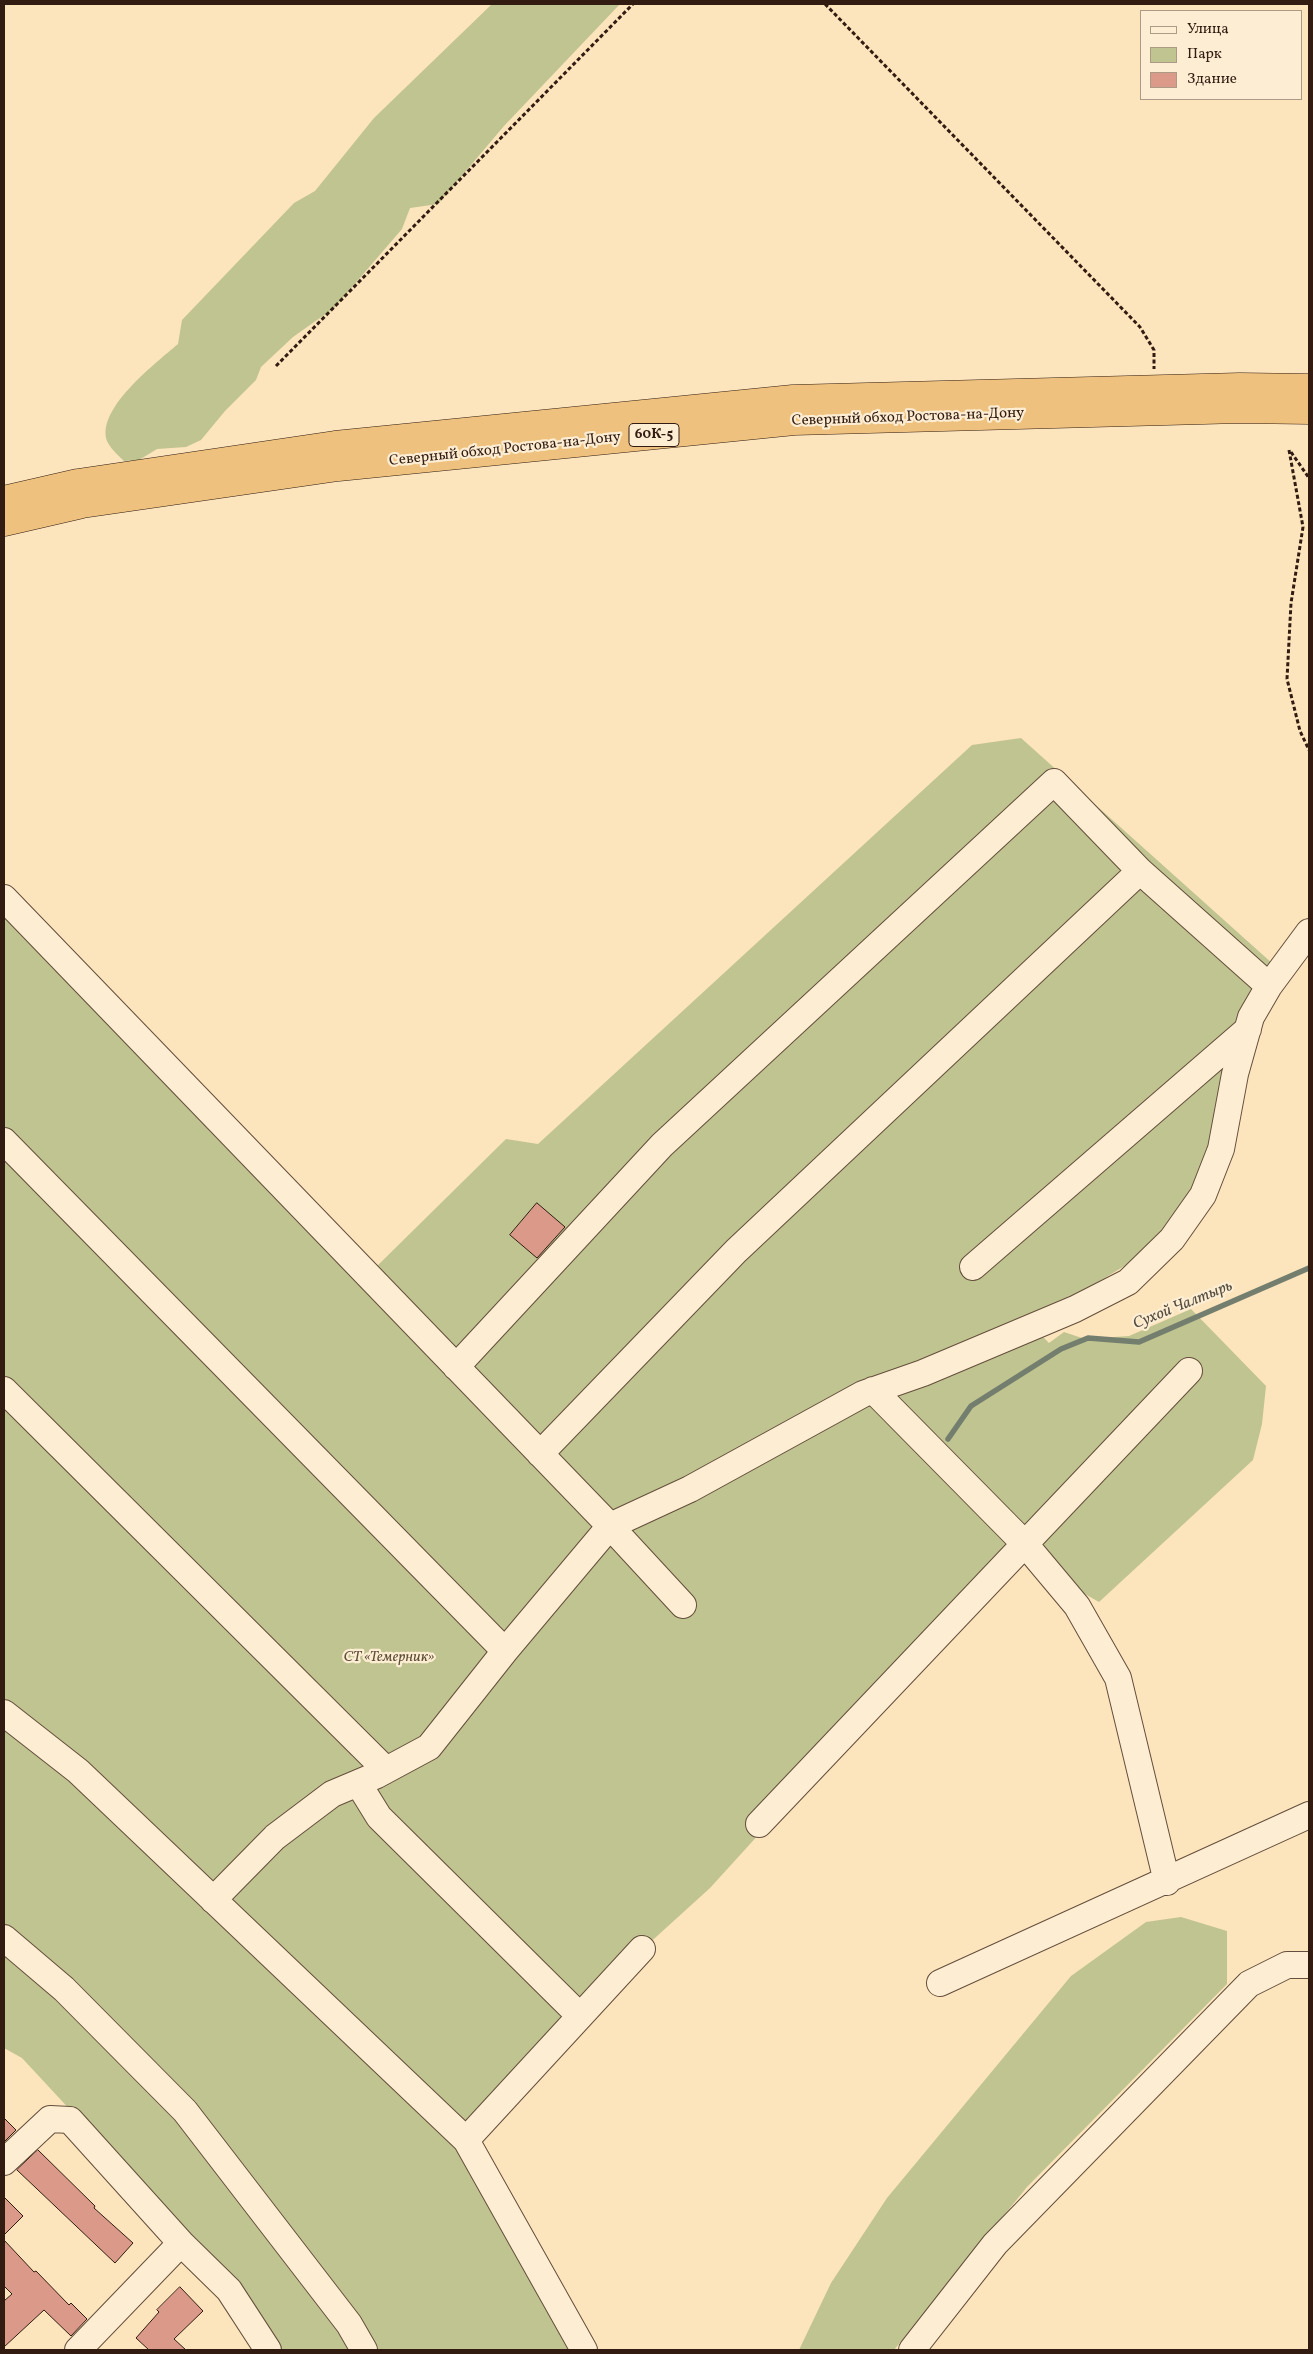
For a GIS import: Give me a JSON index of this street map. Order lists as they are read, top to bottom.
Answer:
{
  "streets": {
    "highway": ["Северный обход Ростова-на-Дону", "60К-5"]
  },
  "water": ["Сухой Чалтырь"],
  "parks": ["СТ «Темерник»"],
  "legend": ["Улица", "Парк", "Здание"]
}
